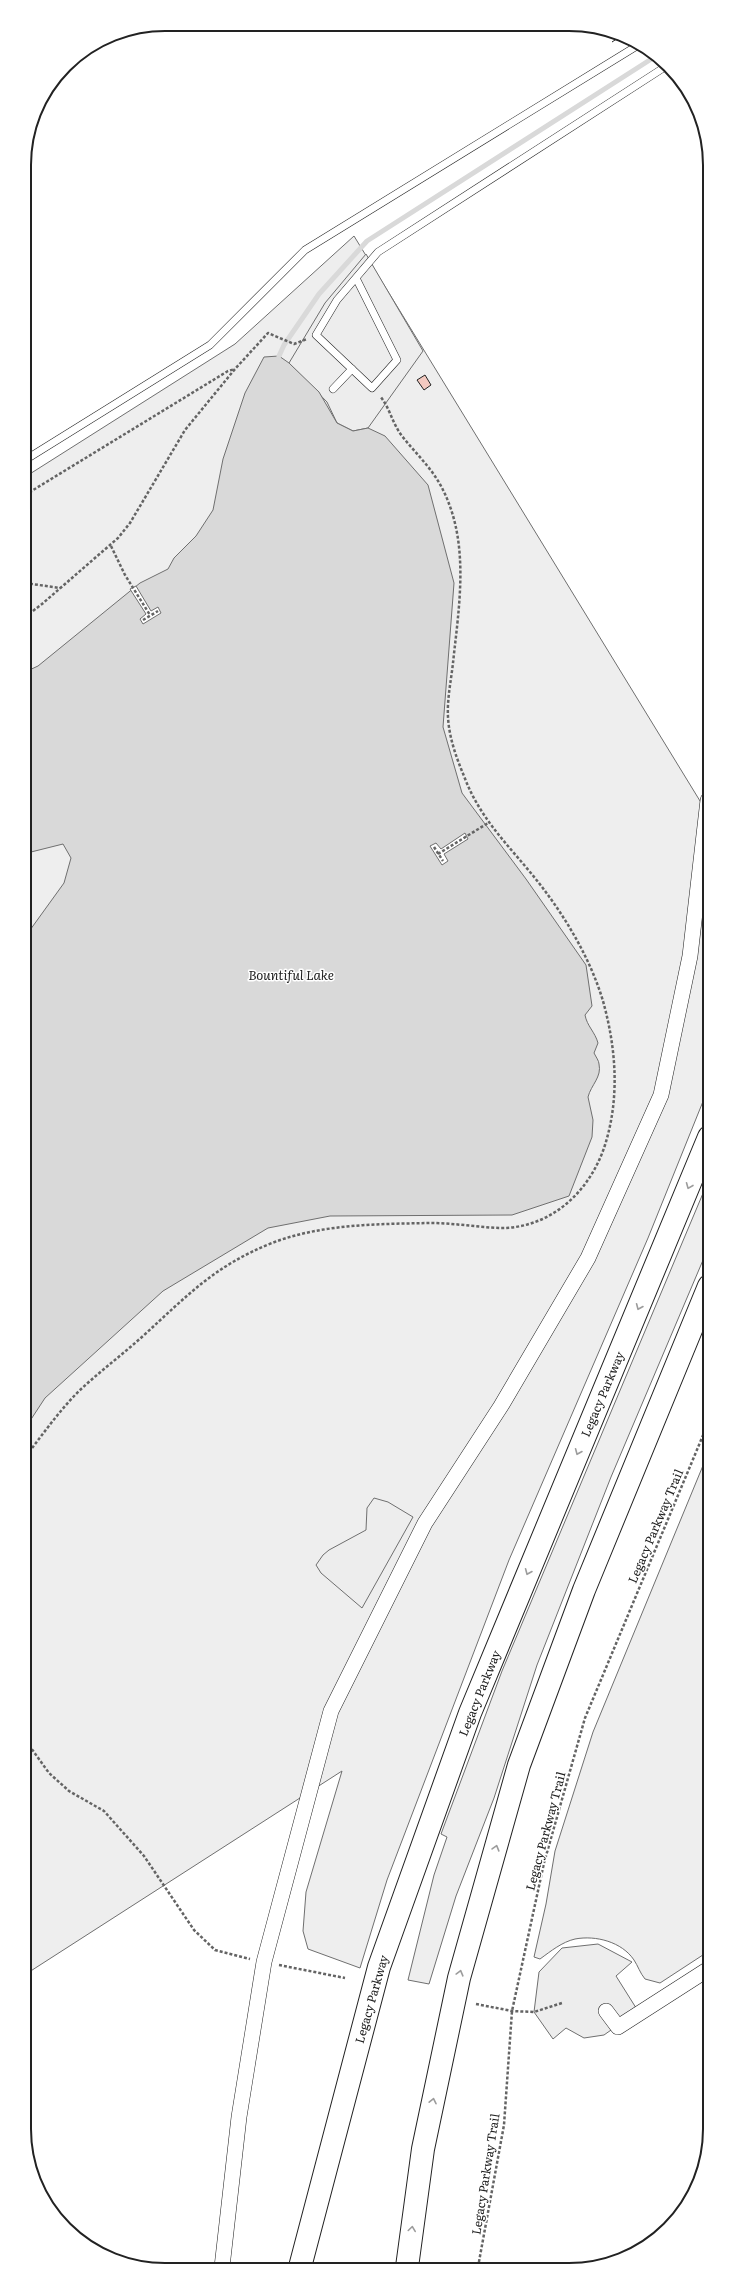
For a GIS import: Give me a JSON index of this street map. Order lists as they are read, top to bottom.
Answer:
{
  "streets": {
    "highway": ["Legacy Parkway"],
    "path": ["Legacy Parkway Trail"]
  },
  "water": ["Bountiful Lake"]
}
